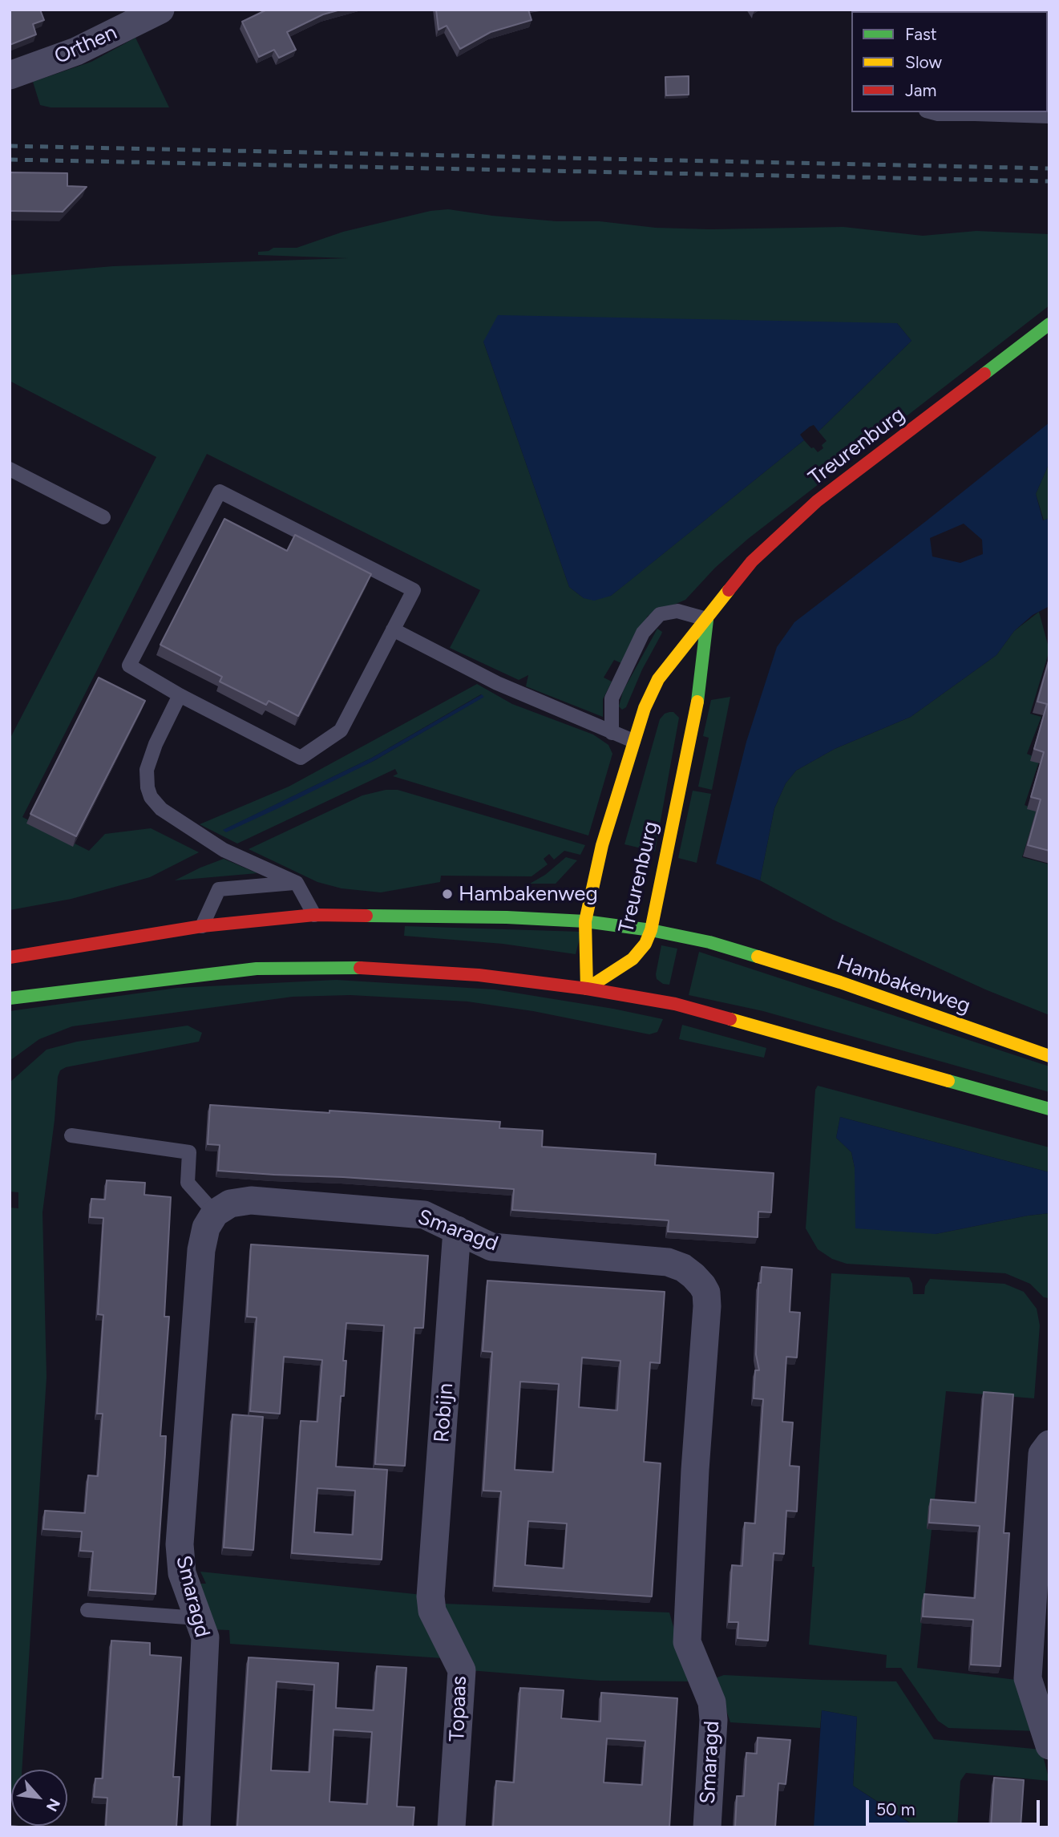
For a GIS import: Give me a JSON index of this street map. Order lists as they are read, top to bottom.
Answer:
{
  "streets": {
    "main road": ["Treurenburg", "Hambakenweg"],
    "street": [
      "Orthen",
      "Smaragd",
      "Robijn",
      "Topaas"
    ]
  },
  "crossings": [
    ["Treurenburg", "Hambakenweg"],
    ["Smaragd", "Robijn"],
    ["Robijn", "Topaas"]
  ],
  "places": ["Hambakenweg"],
  "legend": ["Fast", "Slow", "Jam"],
  "scale_bar": "50 m",
  "north": "bottom right"
}
